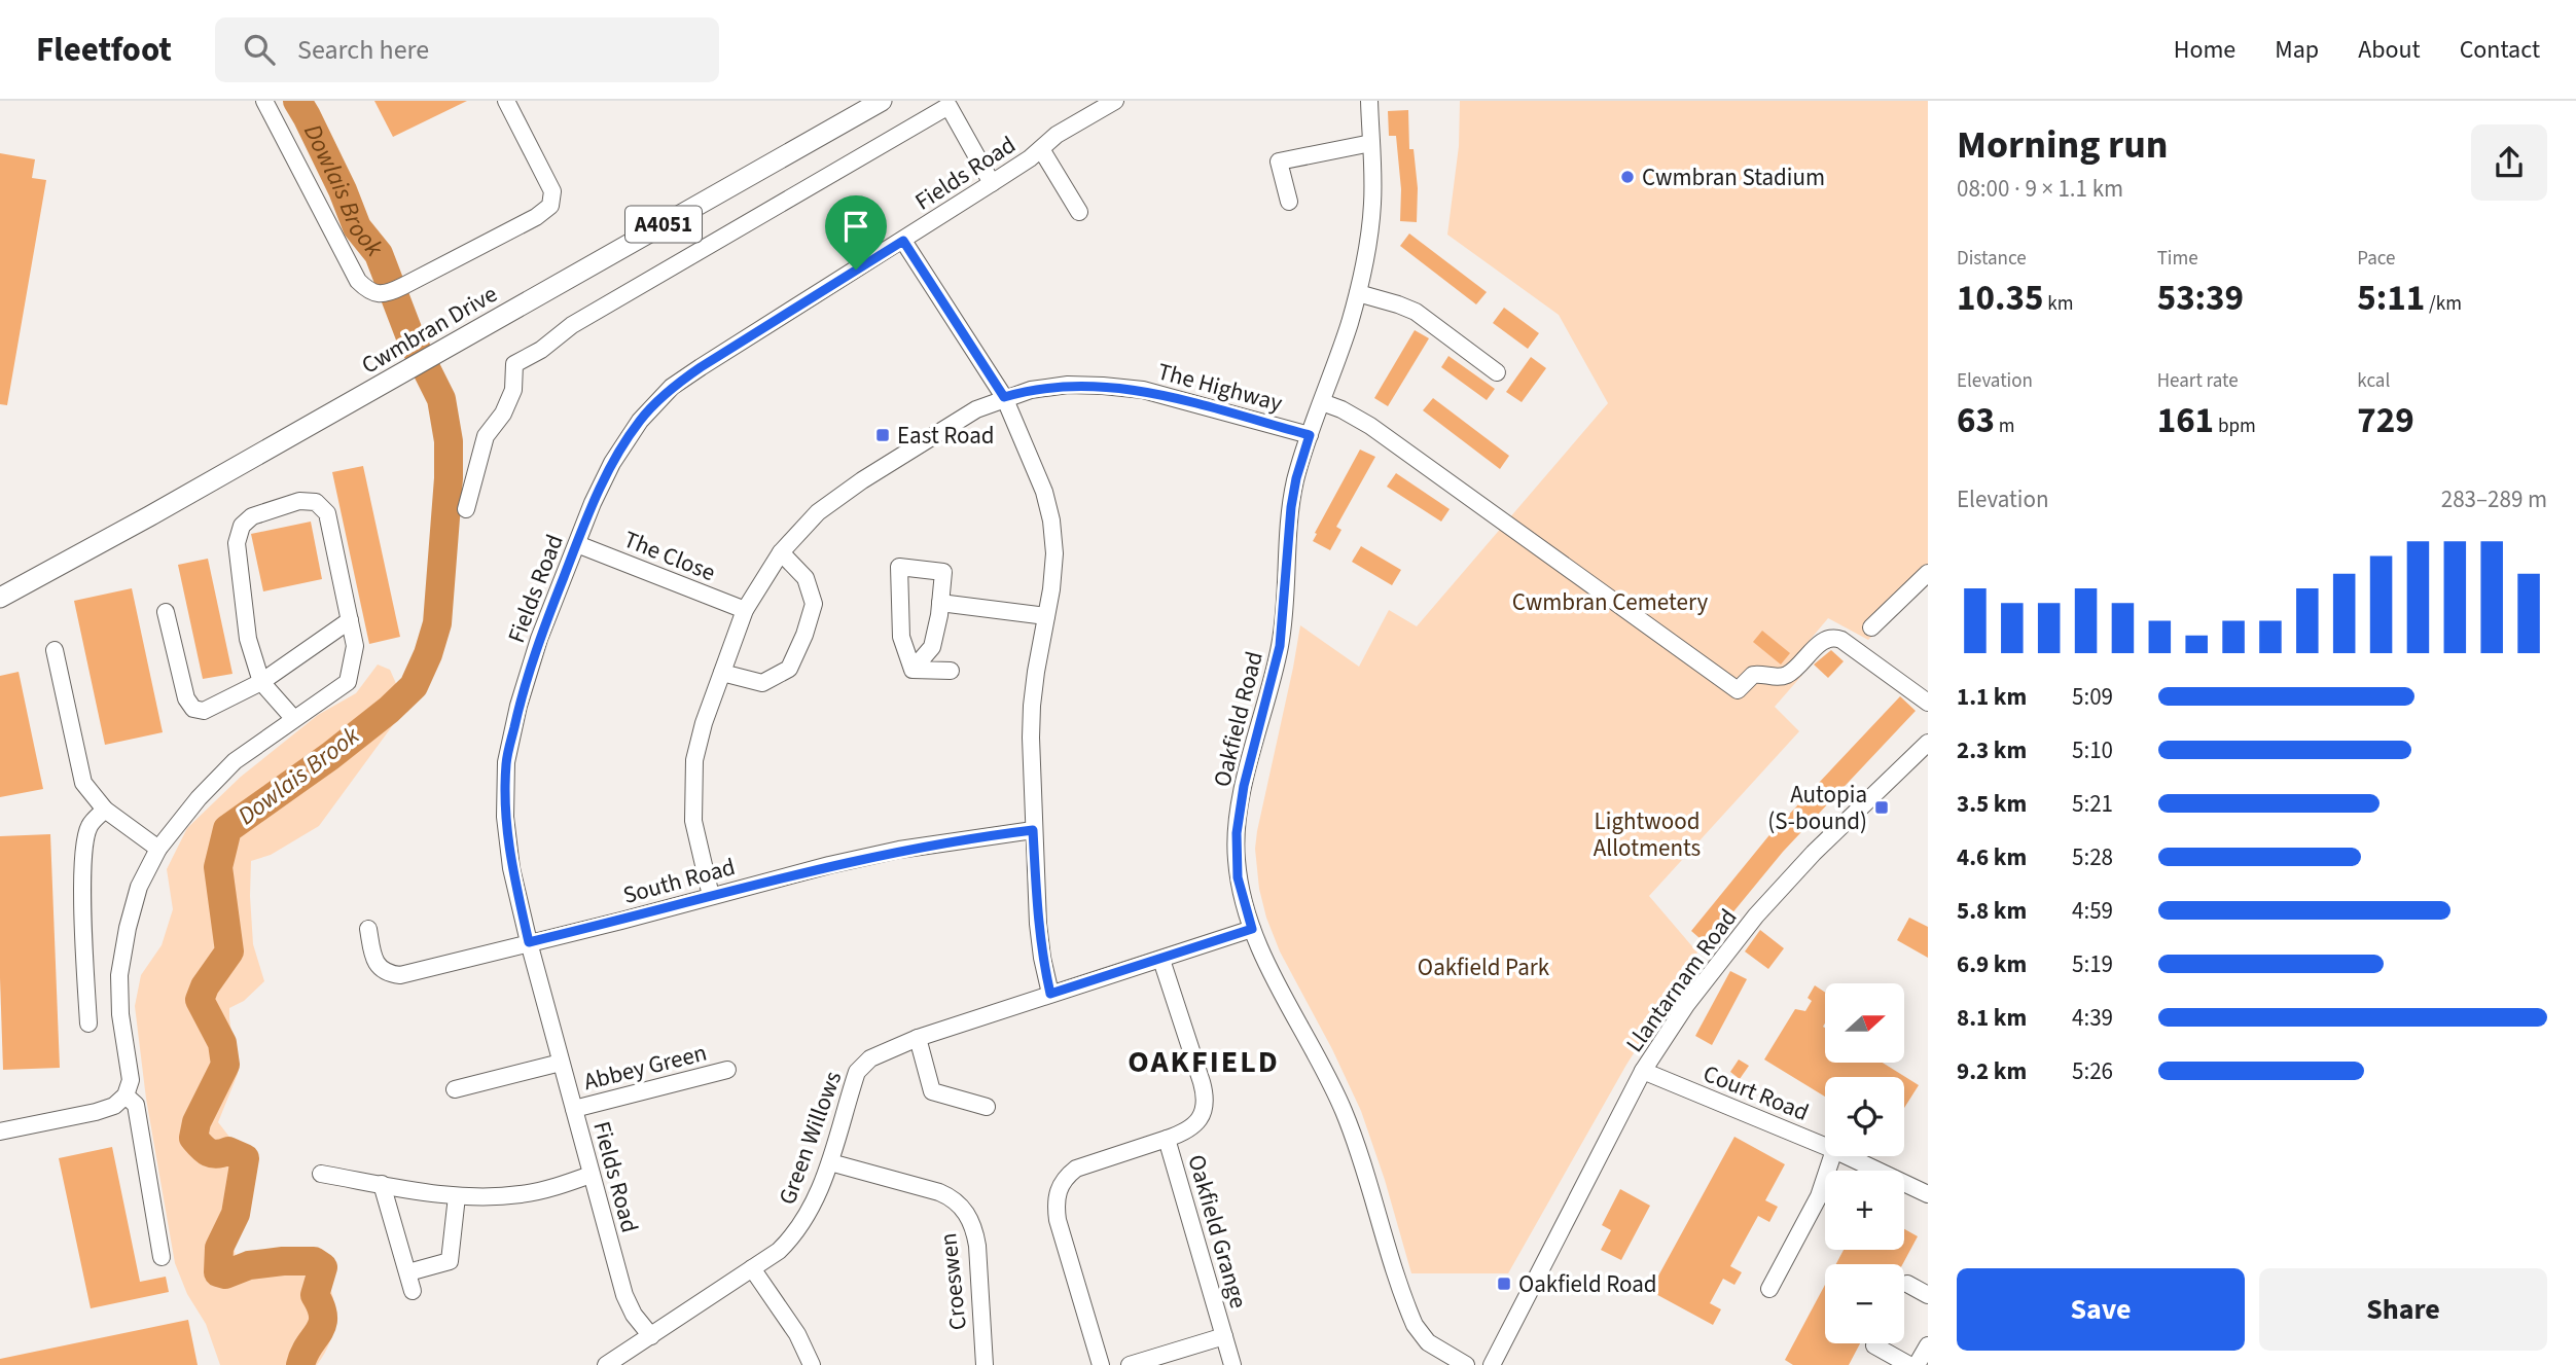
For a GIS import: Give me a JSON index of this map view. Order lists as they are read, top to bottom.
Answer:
{
  "streets": {
    "main road": ["A4051", "Cwmbran Drive"],
    "street": [
      "Fields Road",
      "The Highway",
      "The Close",
      "Oakfield Road",
      "South Road",
      "Llantarnam Road",
      "Abbey Green",
      "Court Road",
      "Green Willows",
      "Oakfield Grange",
      "Croeswen"
    ]
  },
  "crossings": [
    ["Fields Road", "The Close"],
    ["Fields Road", "South Road"],
    ["Fields Road", "Abbey Green"],
    ["Fields Road", "Green Willows"],
    ["The Highway", "The Close"],
    ["The Highway", "Oakfield Road"],
    ["The Highway", "South Road"],
    ["Oakfield Road", "Green Willows"],
    ["Llantarnam Road", "Court Road"],
    ["Green Willows", "Oakfield Grange"],
    ["Green Willows", "Croeswen"]
  ],
  "districts": ["OAKFIELD"],
  "water": ["Dowlais Brook"],
  "parks": ["Cwmbran Cemetery", "Lightwood Allotments", "Oakfield Park"],
  "places": {
    "other": ["Cwmbran Stadium"],
    "transit": ["East Road", "Autopia (S-bound)", "Oakfield Road"]
  },
  "north": "right",
  "page": {
    "header": "Fleetfoot",
    "search": "Search here",
    "nav": [
      "Home",
      "Map",
      "About",
      "Contact"
    ],
    "heading": ["Morning run", "08:00 · 9 × 1.1 km"],
    "stats": [
      ["Distance", "10.35 km"],
      ["Time", "53:39"],
      ["Pace", "5:11 /km"],
      ["Elevation", "63 m"],
      ["Heart rate", "161 bpm"],
      ["kcal", "729"]
    ],
    "chart": ["Elevation", "283–289 m"],
    "list": [
      {
        "name": "1.1 km",
        "note": "5:09"
      },
      {
        "name": "2.3 km",
        "note": "5:10"
      },
      {
        "name": "3.5 km",
        "note": "5:21"
      },
      {
        "name": "4.6 km",
        "note": "5:28"
      },
      {
        "name": "5.8 km",
        "note": "4:59"
      },
      {
        "name": "6.9 km",
        "note": "5:19"
      },
      {
        "name": "8.1 km",
        "note": "4:39"
      },
      {
        "name": "9.2 km",
        "note": "5:26"
      }
    ],
    "map_buttons": ["+", "−"],
    "buttons": ["Save", "Share"]
  }
}
